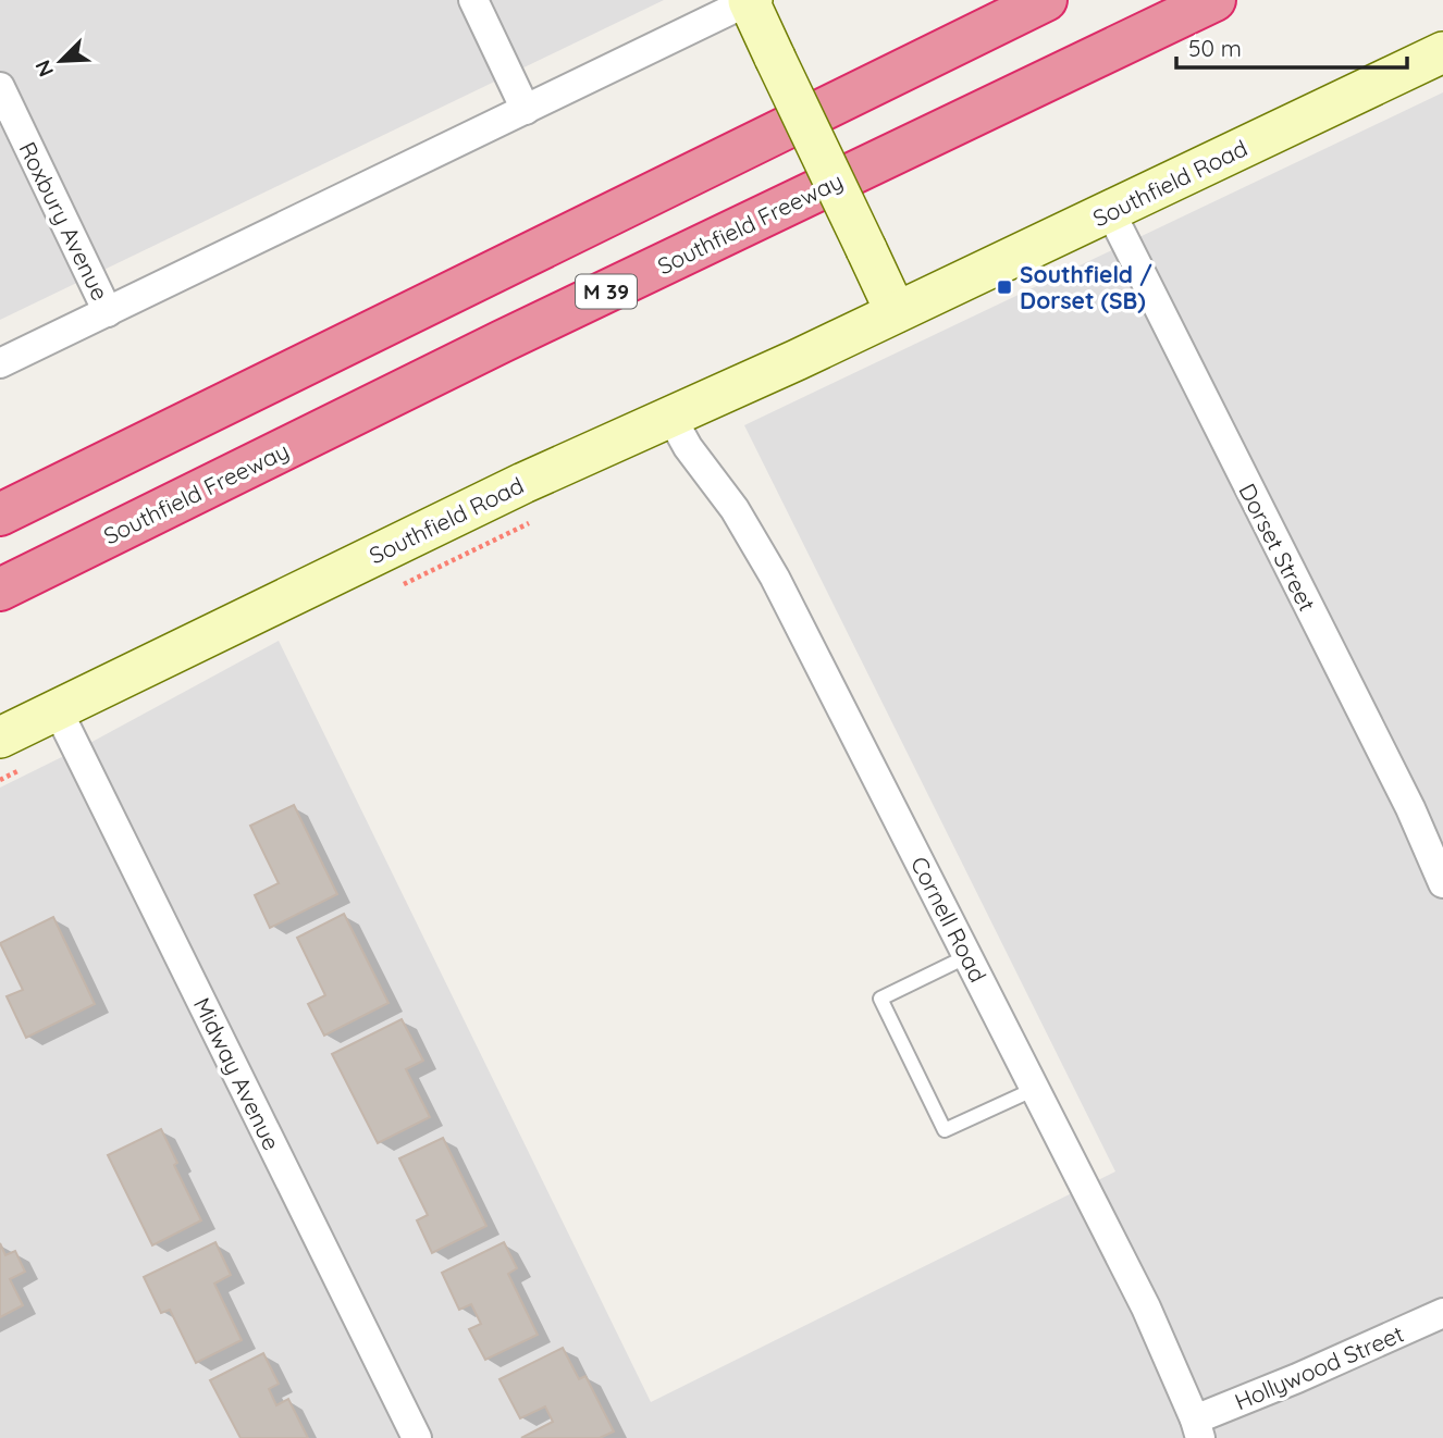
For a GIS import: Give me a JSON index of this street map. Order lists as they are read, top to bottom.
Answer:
{
  "streets": {
    "highway": ["Southfield Freeway", "M 39"],
    "main road": ["Southfield Road"],
    "street": [
      "Roxbury Avenue",
      "Dorset Street",
      "Cornell Road",
      "Midway Avenue",
      "Hollywood Street"
    ]
  },
  "crossings": [
    ["Southfield Road", "Dorset Street"],
    ["Southfield Road", "Cornell Road"],
    ["Southfield Road", "Midway Avenue"],
    ["Cornell Road", "Hollywood Street"]
  ],
  "places": {
    "transit": ["Southfield / Dorset (SB)"]
  },
  "scale_bar": "50 m",
  "north": "bottom left"
}
